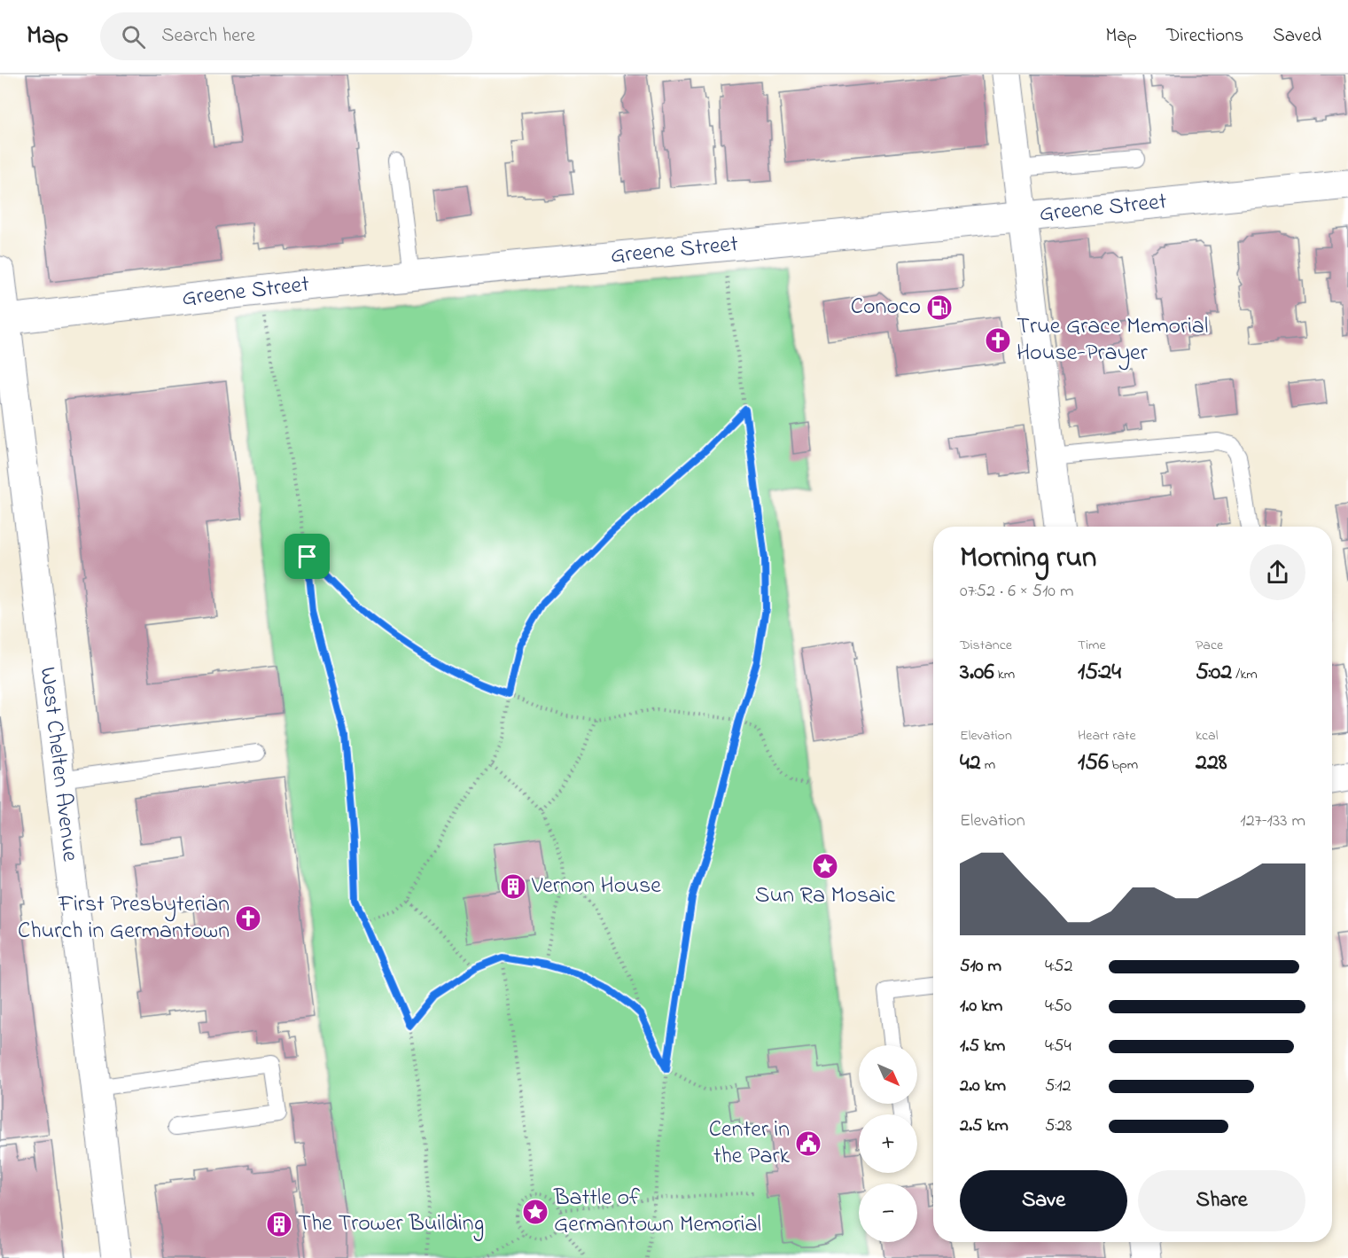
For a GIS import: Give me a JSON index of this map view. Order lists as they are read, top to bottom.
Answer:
{
  "streets": {
    "street": ["Greene Street", "West Chelten Avenue"]
  },
  "crossings": [
    ["Greene Street", "West Chelten Avenue"]
  ],
  "places": {
    "fuel station": ["Conoco"],
    "church": ["True Grace Memorial House-Prayer", "First Presbyterian Church in Germantown"],
    "place": ["Sun Ra Mosaic", "Battle of Germantown Memorial"],
    "building": ["Vernon House", "The Trower Building"],
    "public building": ["Center in the Park"]
  },
  "north": "bottom right",
  "page": {
    "header": "Map",
    "search": "Search here",
    "nav": ["Map", "Directions", "Saved"],
    "heading": ["Morning run", "07:52 · 6 × 510 m"],
    "stats": [
      ["Distance", "3.06 km"],
      ["Time", "15:24"],
      ["Pace", "5:02 /km"],
      ["Elevation", "42 m"],
      ["Heart rate", "156 bpm"],
      ["kcal", "228"]
    ],
    "chart": ["Elevation", "127–133 m"],
    "list": [
      {
        "name": "510 m",
        "note": "4:52"
      },
      {
        "name": "1.0 km",
        "note": "4:50"
      },
      {
        "name": "1.5 km",
        "note": "4:54"
      },
      {
        "name": "2.0 km",
        "note": "5:12"
      },
      {
        "name": "2.5 km",
        "note": "5:28"
      }
    ],
    "map_buttons": ["+", "−"],
    "buttons": ["Save", "Share"]
  }
}
